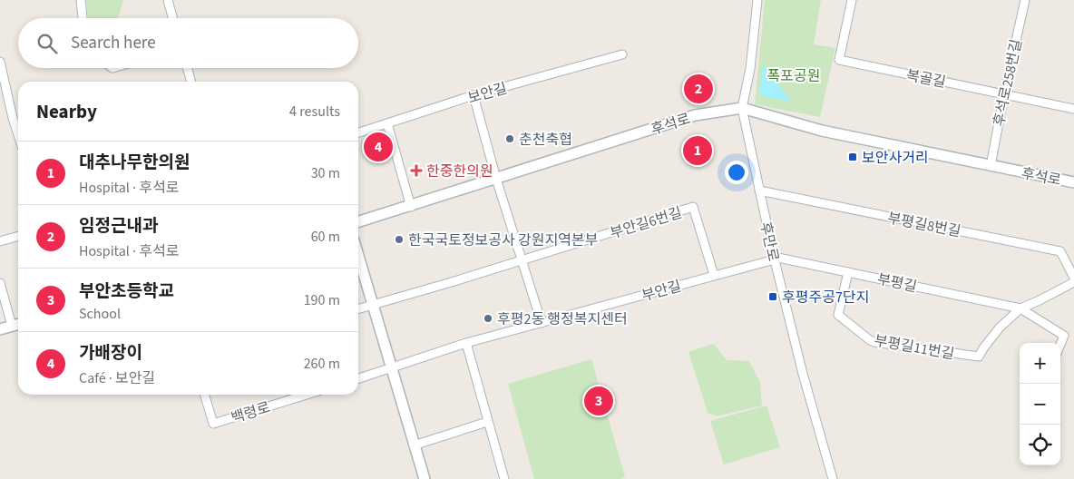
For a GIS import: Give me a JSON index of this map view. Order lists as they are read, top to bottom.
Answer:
{
  "streets": {
    "street": [
      "복골길",
      "후석로258번길",
      "보안길",
      "후석로",
      "부안길6번길",
      "부평길8번길",
      "후만로",
      "부평길",
      "부안길",
      "부평길11번길",
      "백령로"
    ]
  },
  "crossings": [
    ["복골길", "후석로258번길"],
    ["후석로258번길", "후석로"],
    ["후석로", "후만로"],
    ["부안길6번길", "부안길"],
    ["부평길8번길", "후만로"],
    ["후만로", "부평길"],
    ["후만로", "부안길"],
    ["부평길", "부안길"],
    ["부평길", "부평길11번길"]
  ],
  "parks": ["폭포공원"],
  "places": {
    "other": ["춘천축협", "한국국토정보공사 강원지역본부", "후평2동 행정복지센터"],
    "transit": ["보안사거리", "후평주공7단지"],
    "health": ["한중한의원"]
  },
  "page": {
    "search": "Search here",
    "pins": [
      "2",
      "4",
      "1",
      "3"
    ],
    "heading": ["Nearby", "4 results"],
    "list": [
      {
        "mark": "1",
        "name": "대추나무한의원",
        "note": "Hospital · 후석로",
        "value": "30 m"
      },
      {
        "mark": "2",
        "name": "임정근내과",
        "note": "Hospital · 후석로",
        "value": "60 m"
      },
      {
        "mark": "3",
        "name": "부안초등학교",
        "note": "School",
        "value": "190 m"
      },
      {
        "mark": "4",
        "name": "가배장이",
        "note": "Café · 보안길",
        "value": "260 m"
      }
    ],
    "map_buttons": ["+", "−"]
  }
}
